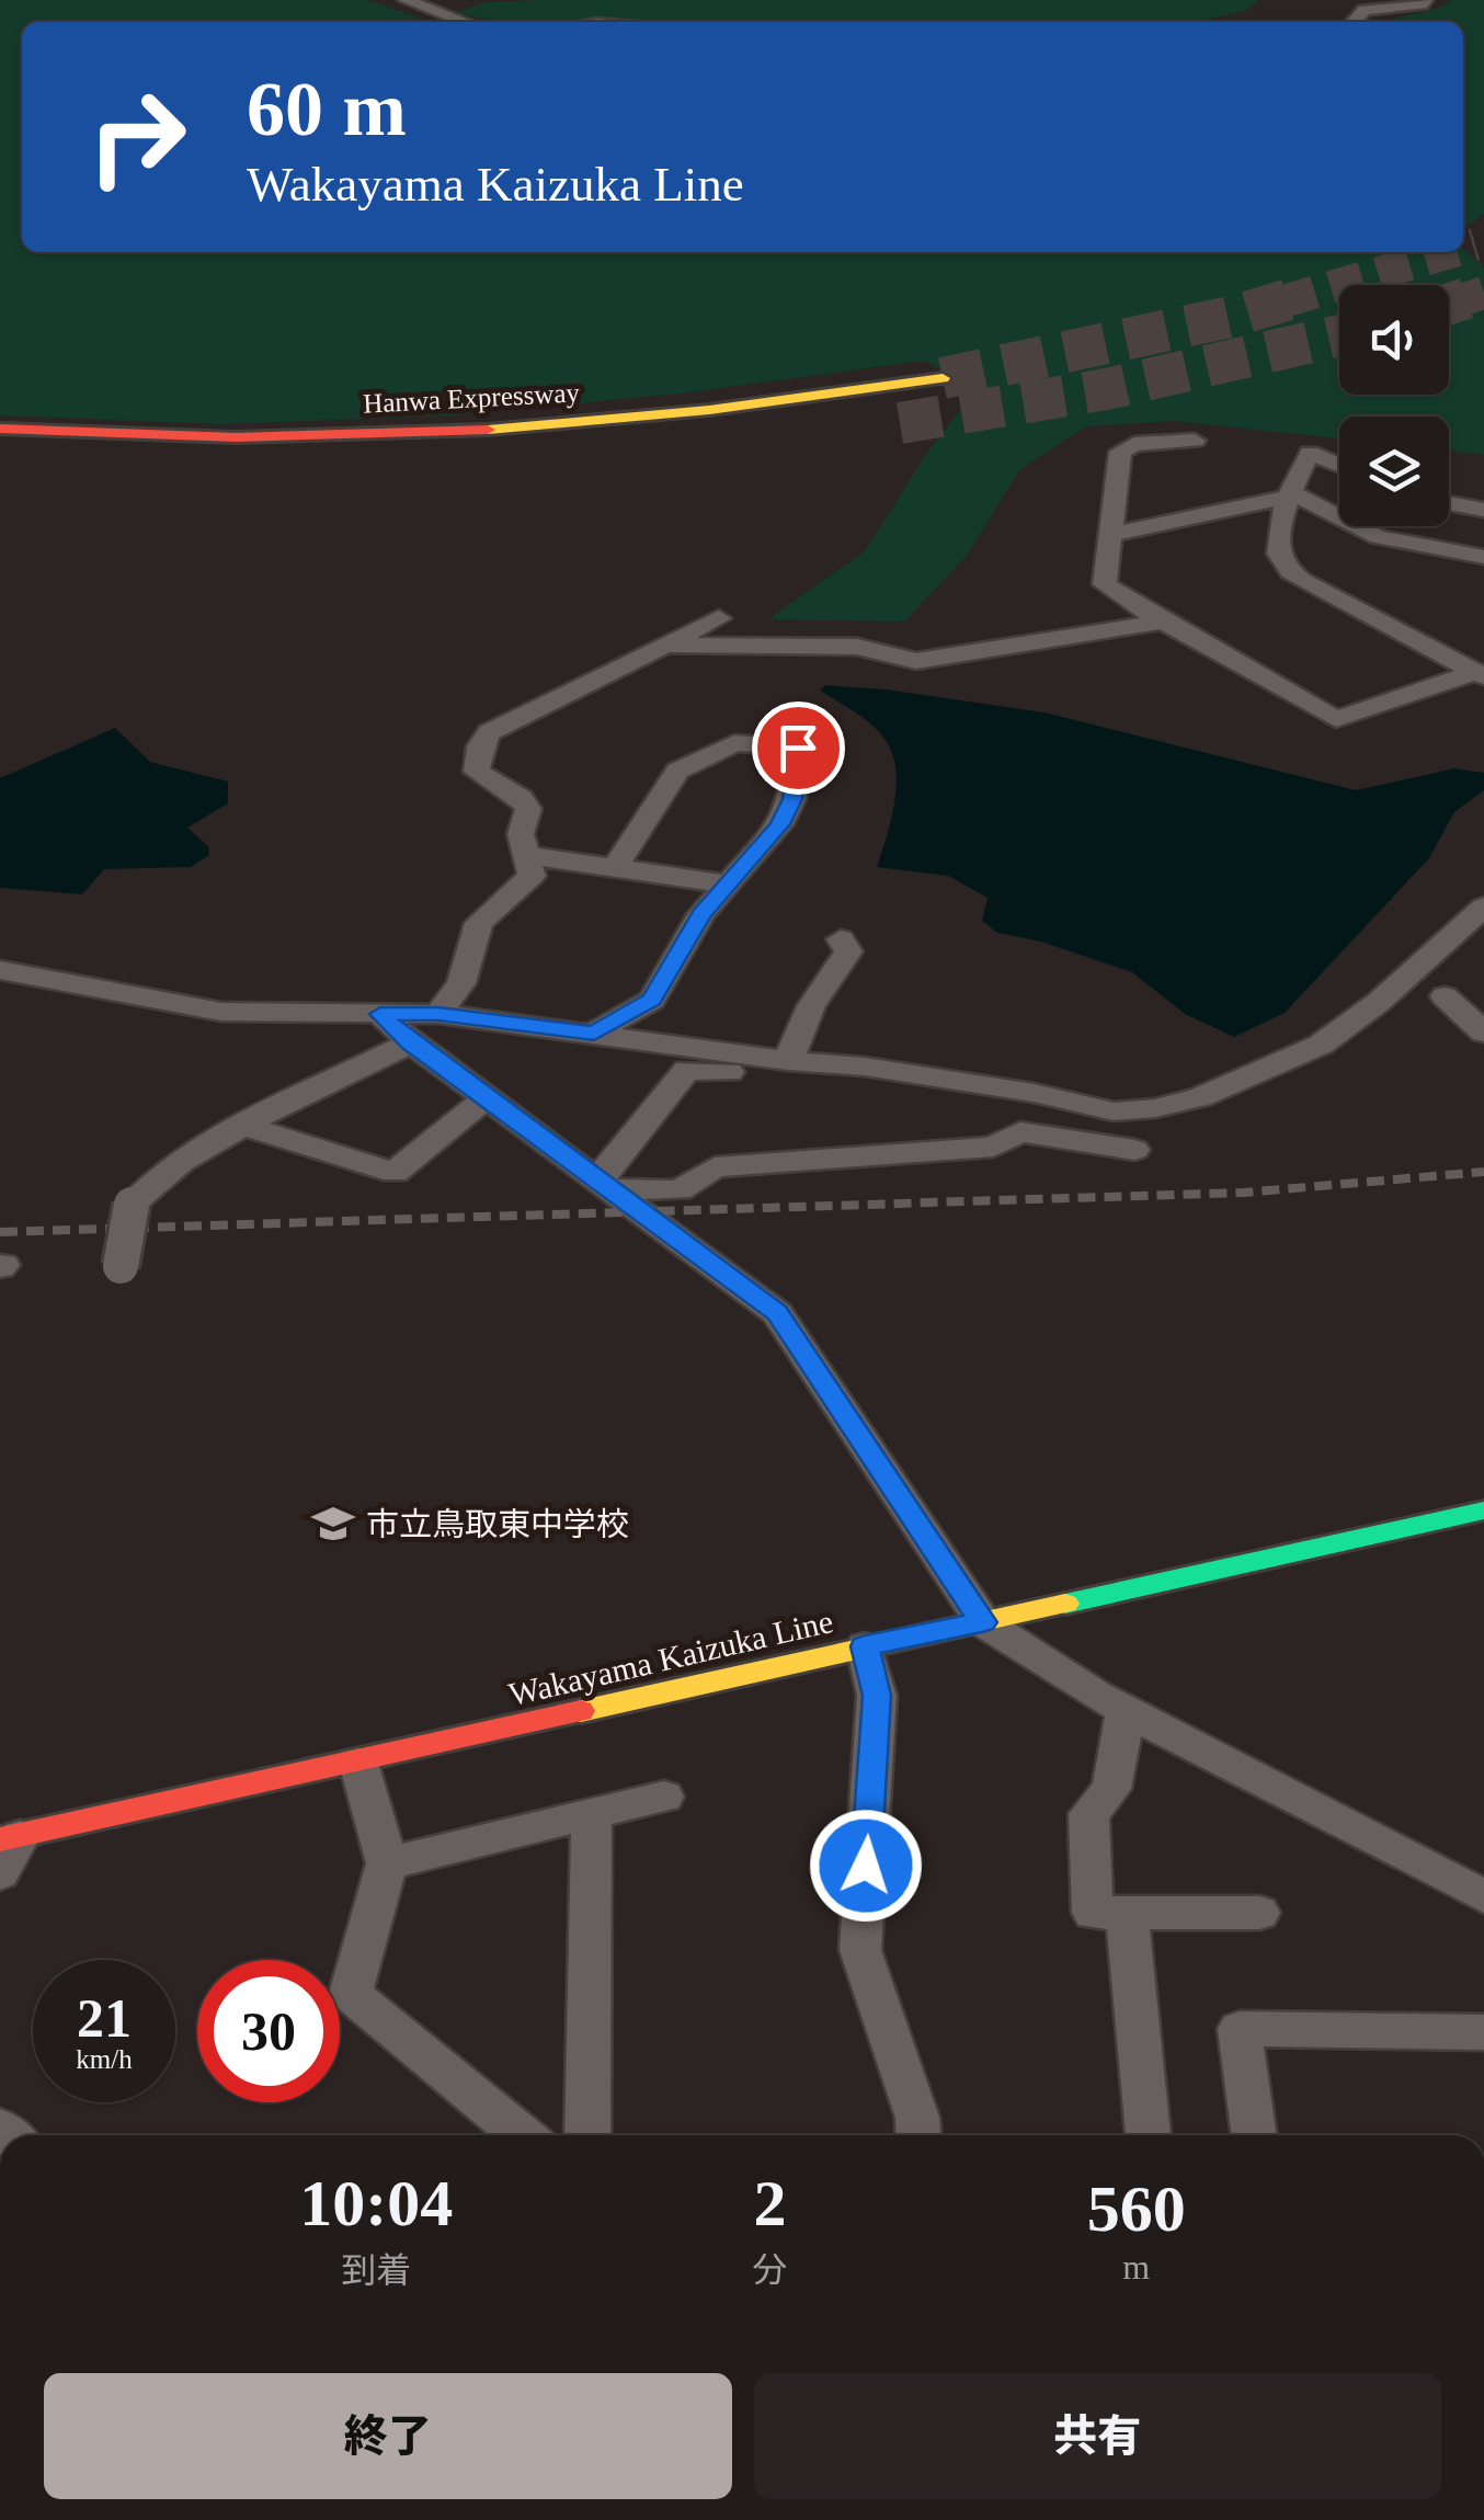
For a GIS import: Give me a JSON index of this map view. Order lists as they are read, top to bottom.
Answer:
{
  "streets": {
    "main road": ["Hanwa Expressway", "Wakayama Kaizuka Line"]
  },
  "places": {
    "school or university": ["市立鳥取東中学校"]
  },
  "page": {
    "turn": ["60 m", "Wakayama Kaizuka Line"],
    "speed": "21 km/h",
    "limit": "30",
    "eta": [
      "10:04",
      "到着",
      "2",
      "分",
      "560",
      "m"
    ],
    "buttons": ["終了", "共有"]
  }
}
